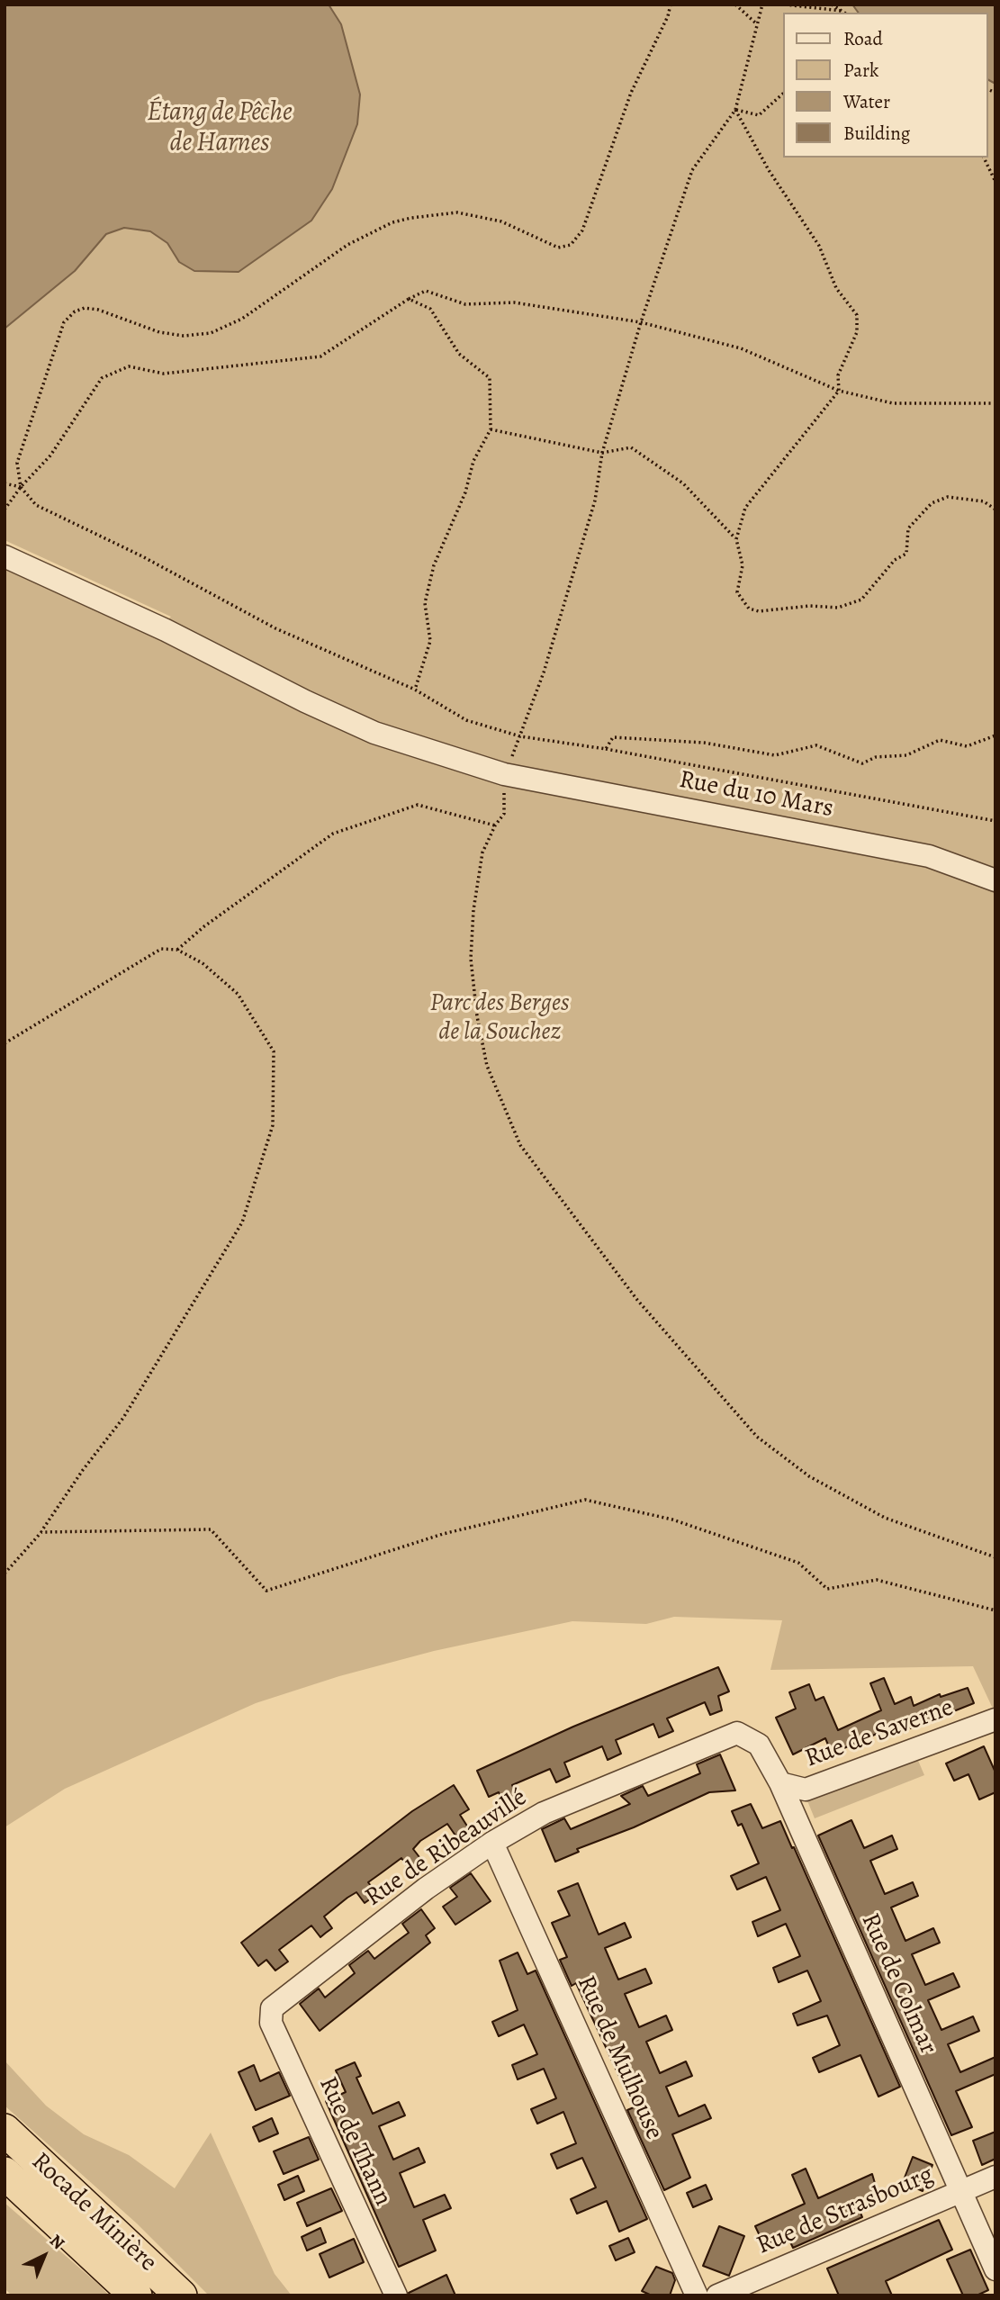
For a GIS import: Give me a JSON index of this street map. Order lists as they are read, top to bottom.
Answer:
{
  "streets": {
    "highway": ["Rocade Minière"],
    "street": [
      "Rue du 10 Mars",
      "Rue de Saverne",
      "Rue de Ribeauvillé",
      "Rue de Colmar",
      "Rue de Mulhouse",
      "Rue de Thann",
      "Rue de Strasbourg"
    ]
  },
  "crossings": [
    ["Rue de Saverne", "Rue de Colmar"],
    ["Rue de Ribeauvillé", "Rue de Colmar"],
    ["Rue de Ribeauvillé", "Rue de Mulhouse"],
    ["Rue de Ribeauvillé", "Rue de Thann"],
    ["Rue de Colmar", "Rue de Strasbourg"]
  ],
  "water": ["Étang de Pêche de Harnes"],
  "parks": ["Parc des Berges de la Souchez"],
  "legend": [
    "Road",
    "Park",
    "Water",
    "Building"
  ],
  "north": "top right"
}
